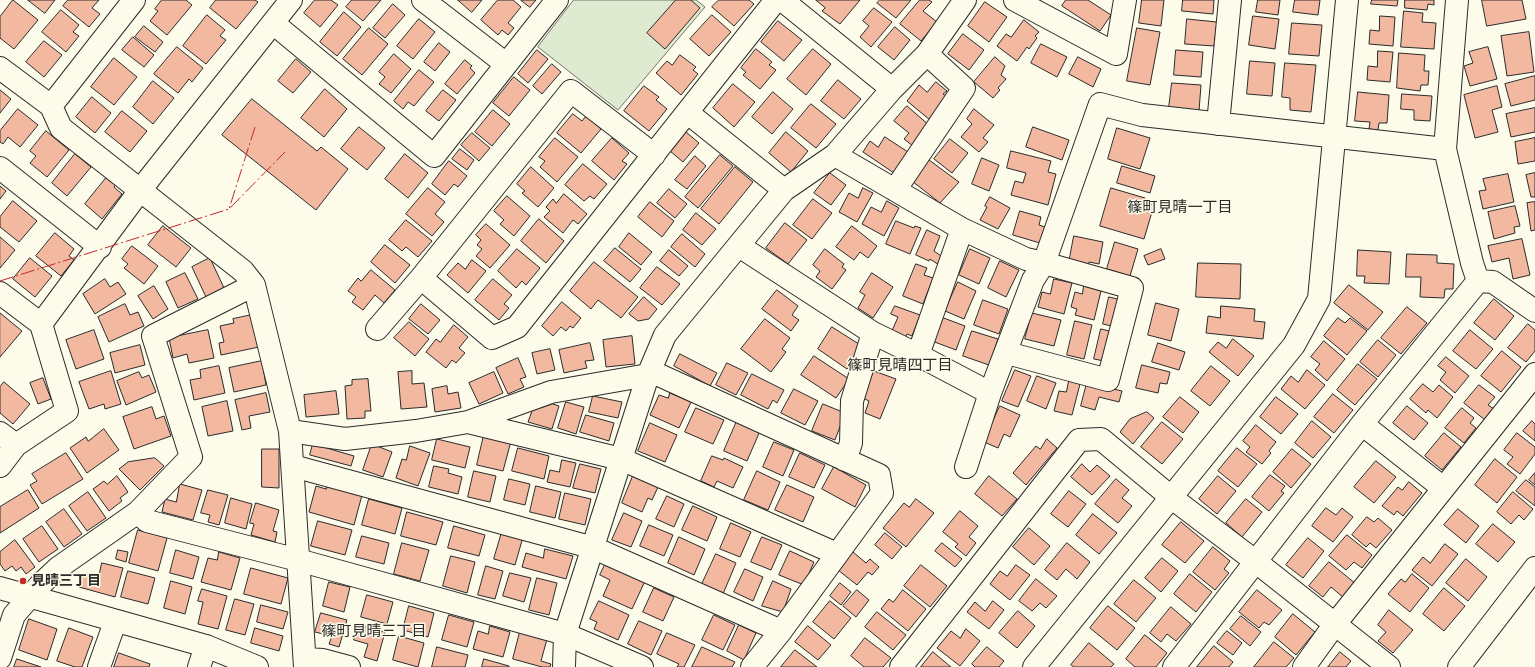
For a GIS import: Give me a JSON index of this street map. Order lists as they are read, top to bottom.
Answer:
{
  "districts": ["篠町見晴一丁目", "篠町見晴四丁目", "篠町見晴三丁目"],
  "places": ["見晴三丁目"]
}
